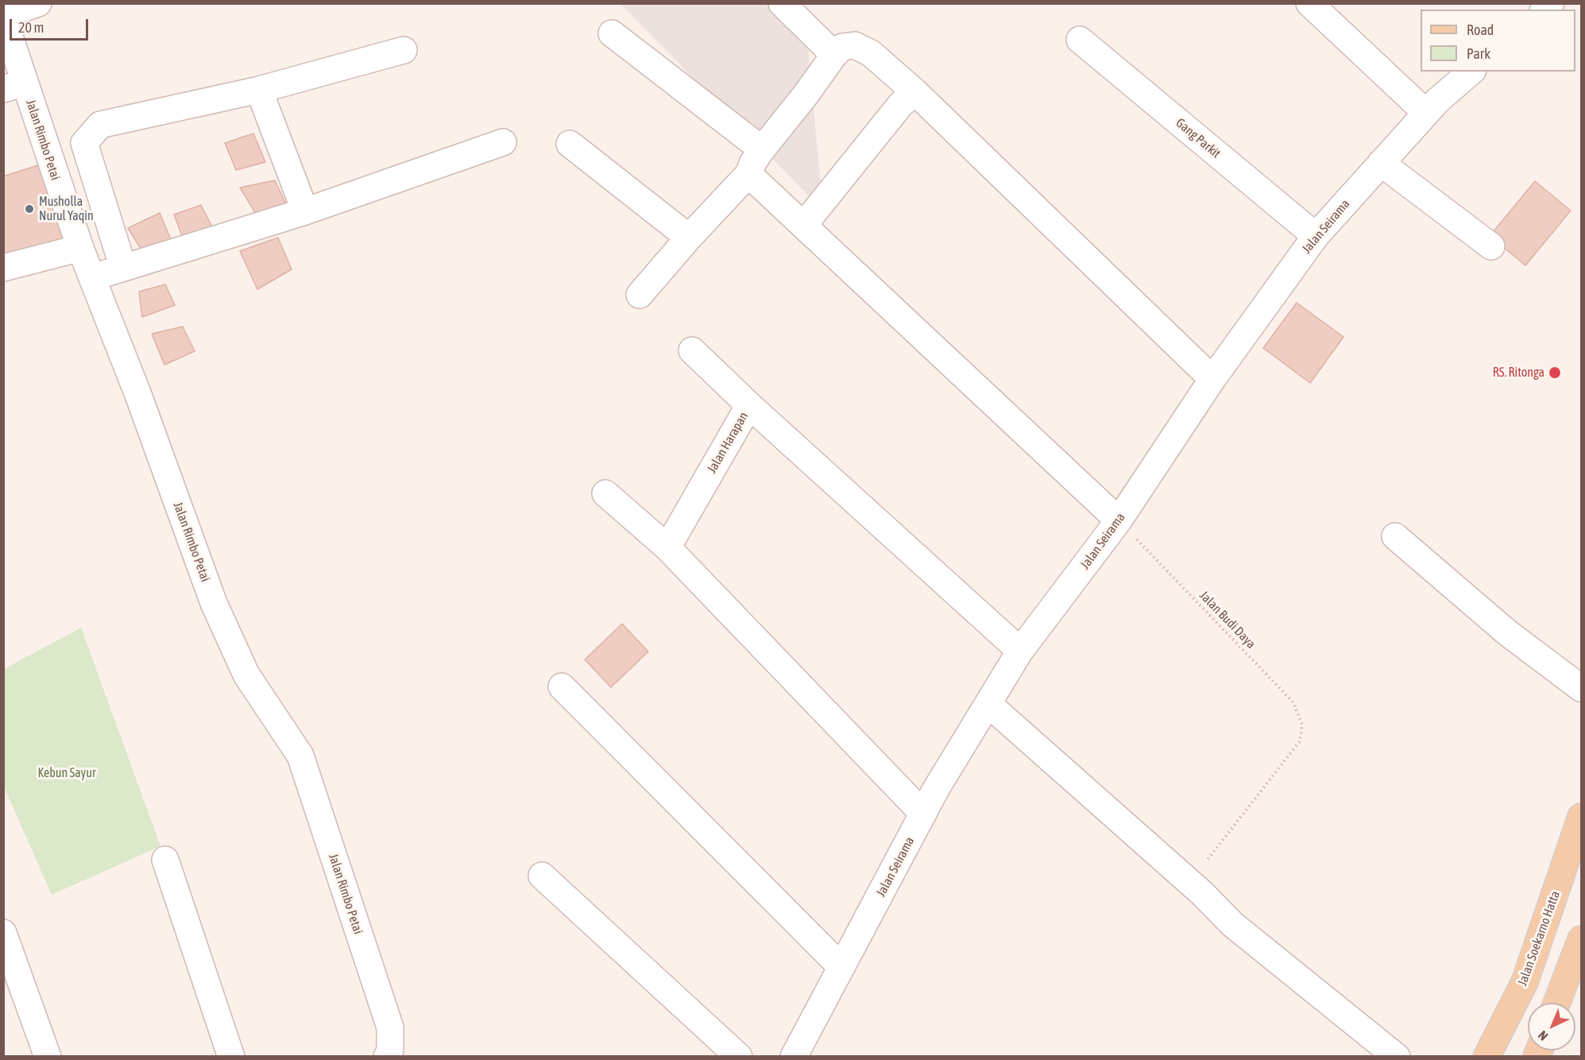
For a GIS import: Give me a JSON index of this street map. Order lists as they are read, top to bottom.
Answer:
{
  "streets": {
    "main road": ["Jalan Soekarno Hatta"],
    "street": [
      "Gang Parkit",
      "Jalan Rimbo Petai",
      "Jalan Seirama",
      "Jalan Harapan"
    ],
    "path": ["Jalan Budi Daya"]
  },
  "crossings": [
    ["Gang Parkit", "Jalan Seirama"],
    ["Jalan Seirama", "Jalan Budi Daya"]
  ],
  "parks": ["Kebun Sayur"],
  "places": ["Musholla Nurul Yaqin", "RS. Ritonga"],
  "legend": ["Road", "Park"],
  "scale_bar": "20 m",
  "north": "bottom left"
}
